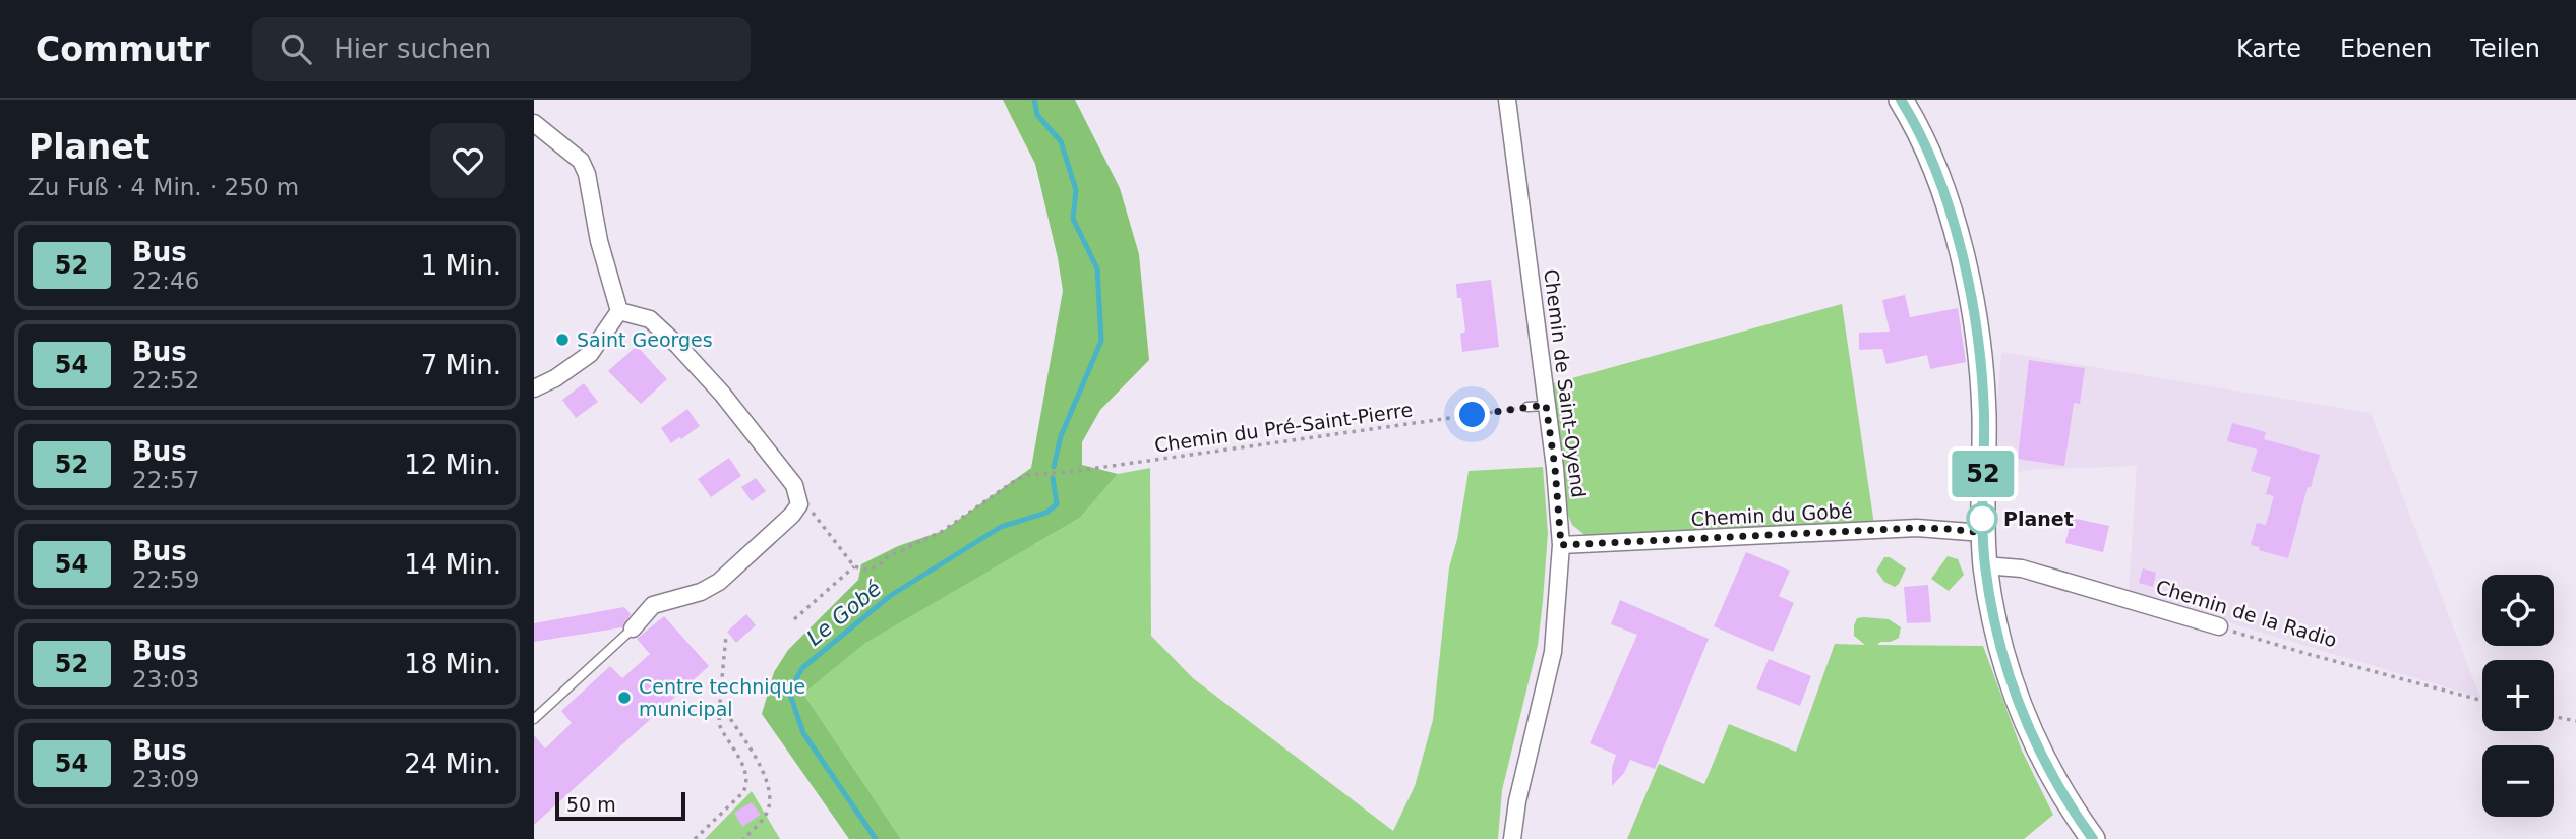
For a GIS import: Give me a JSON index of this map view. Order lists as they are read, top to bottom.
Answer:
{
  "streets": {
    "street": ["Chemin de Saint-Oyend", "Chemin du Gobé", "Chemin de la Radio"],
    "path": ["Chemin du Pré-Saint-Pierre"]
  },
  "crossings": [
    ["Chemin de Saint-Oyend", "Chemin du Gobé"]
  ],
  "water": ["Le Gobé"],
  "places": ["Saint Georges", "Planet", "Centre technique municipal"],
  "lines": ["bus line 52"],
  "scale_bar": "50 m",
  "page": {
    "header": "Commutr",
    "search": "Hier suchen",
    "nav": ["Karte", "Ebenen", "Teilen"],
    "heading": ["Planet", "Zu Fuß · 4 Min. · 250 m"],
    "on_map": "52",
    "list": [
      {
        "mark": "52",
        "name": "Bus",
        "note": "22:46",
        "value": "1 Min."
      },
      {
        "mark": "54",
        "name": "Bus",
        "note": "22:52",
        "value": "7 Min."
      },
      {
        "mark": "52",
        "name": "Bus",
        "note": "22:57",
        "value": "12 Min."
      },
      {
        "mark": "54",
        "name": "Bus",
        "note": "22:59",
        "value": "14 Min."
      },
      {
        "mark": "52",
        "name": "Bus",
        "note": "23:03",
        "value": "18 Min."
      },
      {
        "mark": "54",
        "name": "Bus",
        "note": "23:09",
        "value": "24 Min."
      }
    ],
    "map_buttons": ["+", "−"],
    "scale": "50 m"
  }
}
